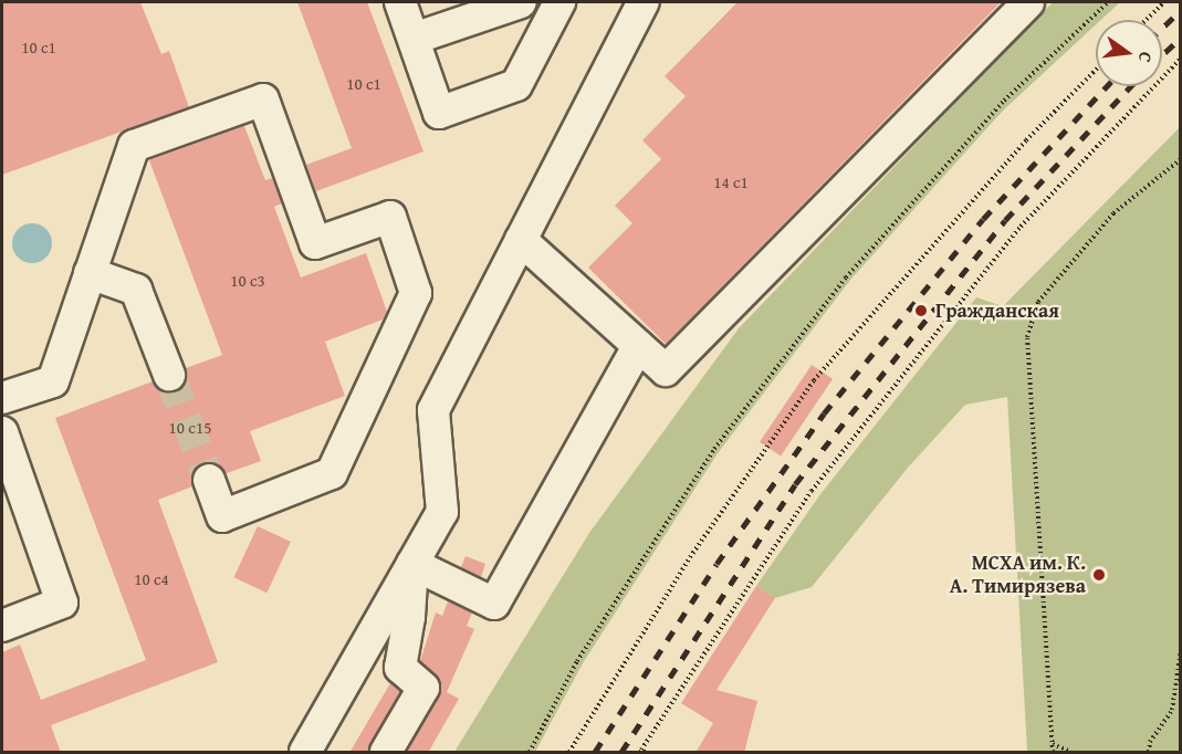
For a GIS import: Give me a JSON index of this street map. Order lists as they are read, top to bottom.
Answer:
{
  "places": ["Гражданская", "МСХА им. К. А. Тимирязева"],
  "house_numbers": [
    "10 с1",
    "10 с1",
    "14 с1",
    "10 с3",
    "10 с15",
    "10 с4"
  ],
  "north": "right"
}
